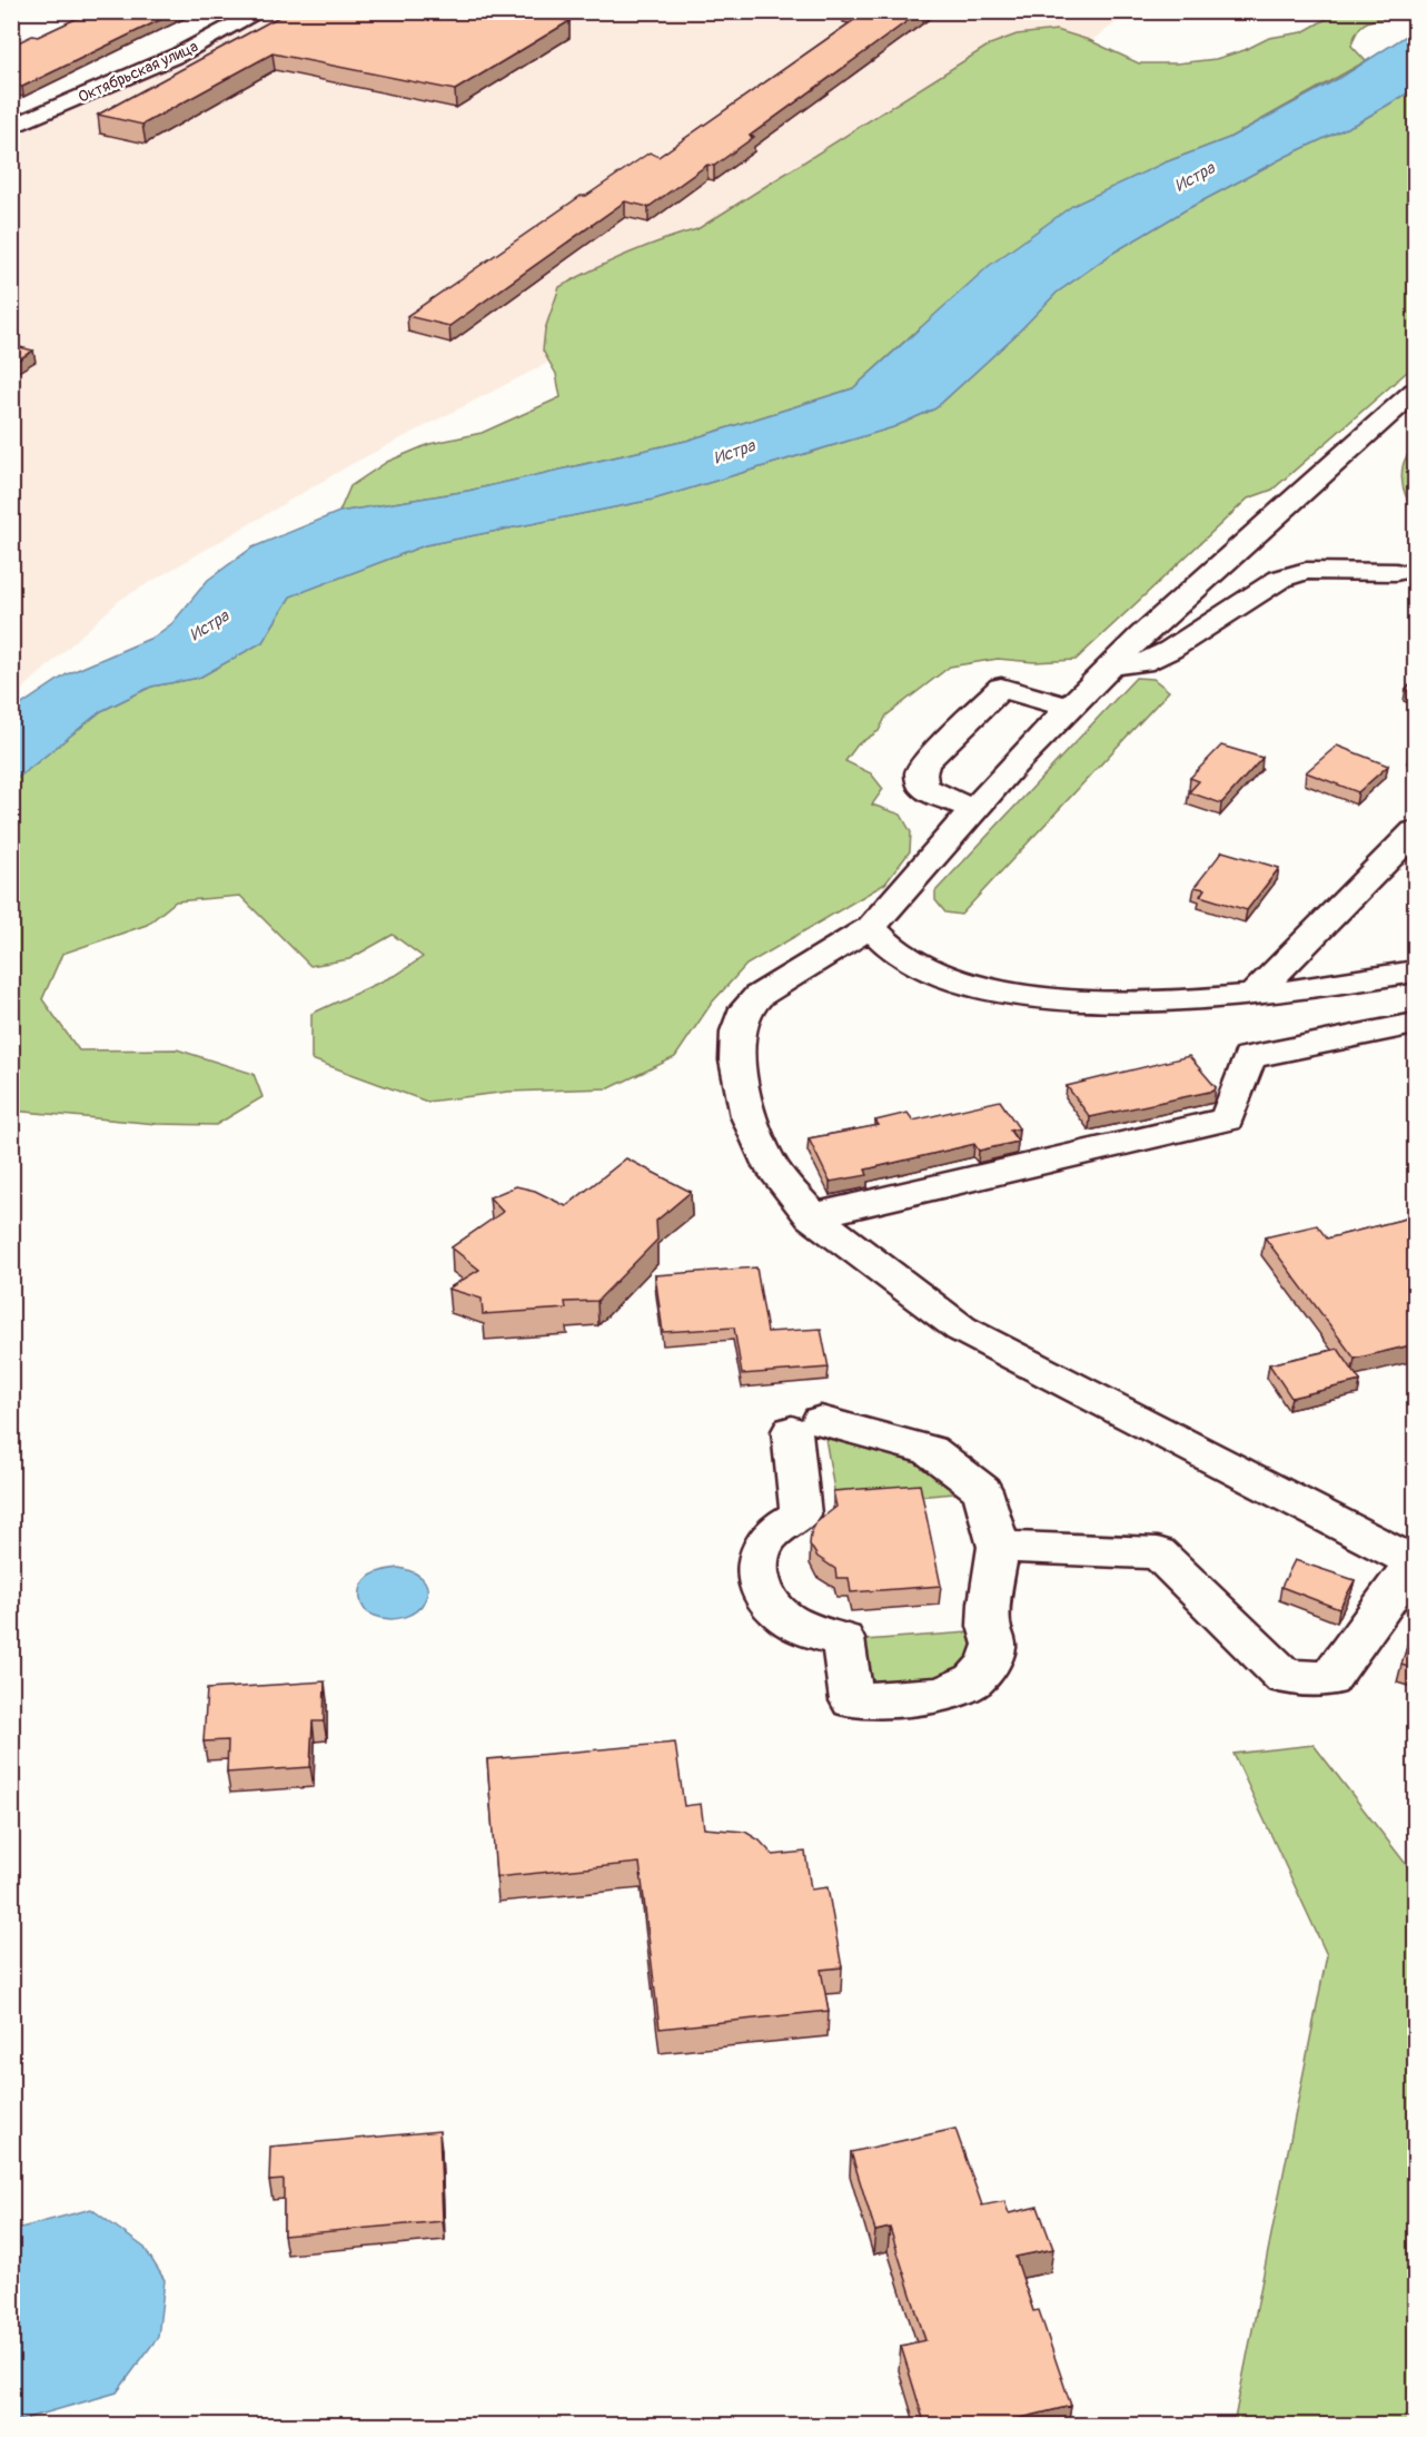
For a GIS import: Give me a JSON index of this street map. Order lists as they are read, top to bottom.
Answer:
{
  "streets": {
    "street": ["Октябрьская улица"]
  },
  "water": ["Истра"]
}
